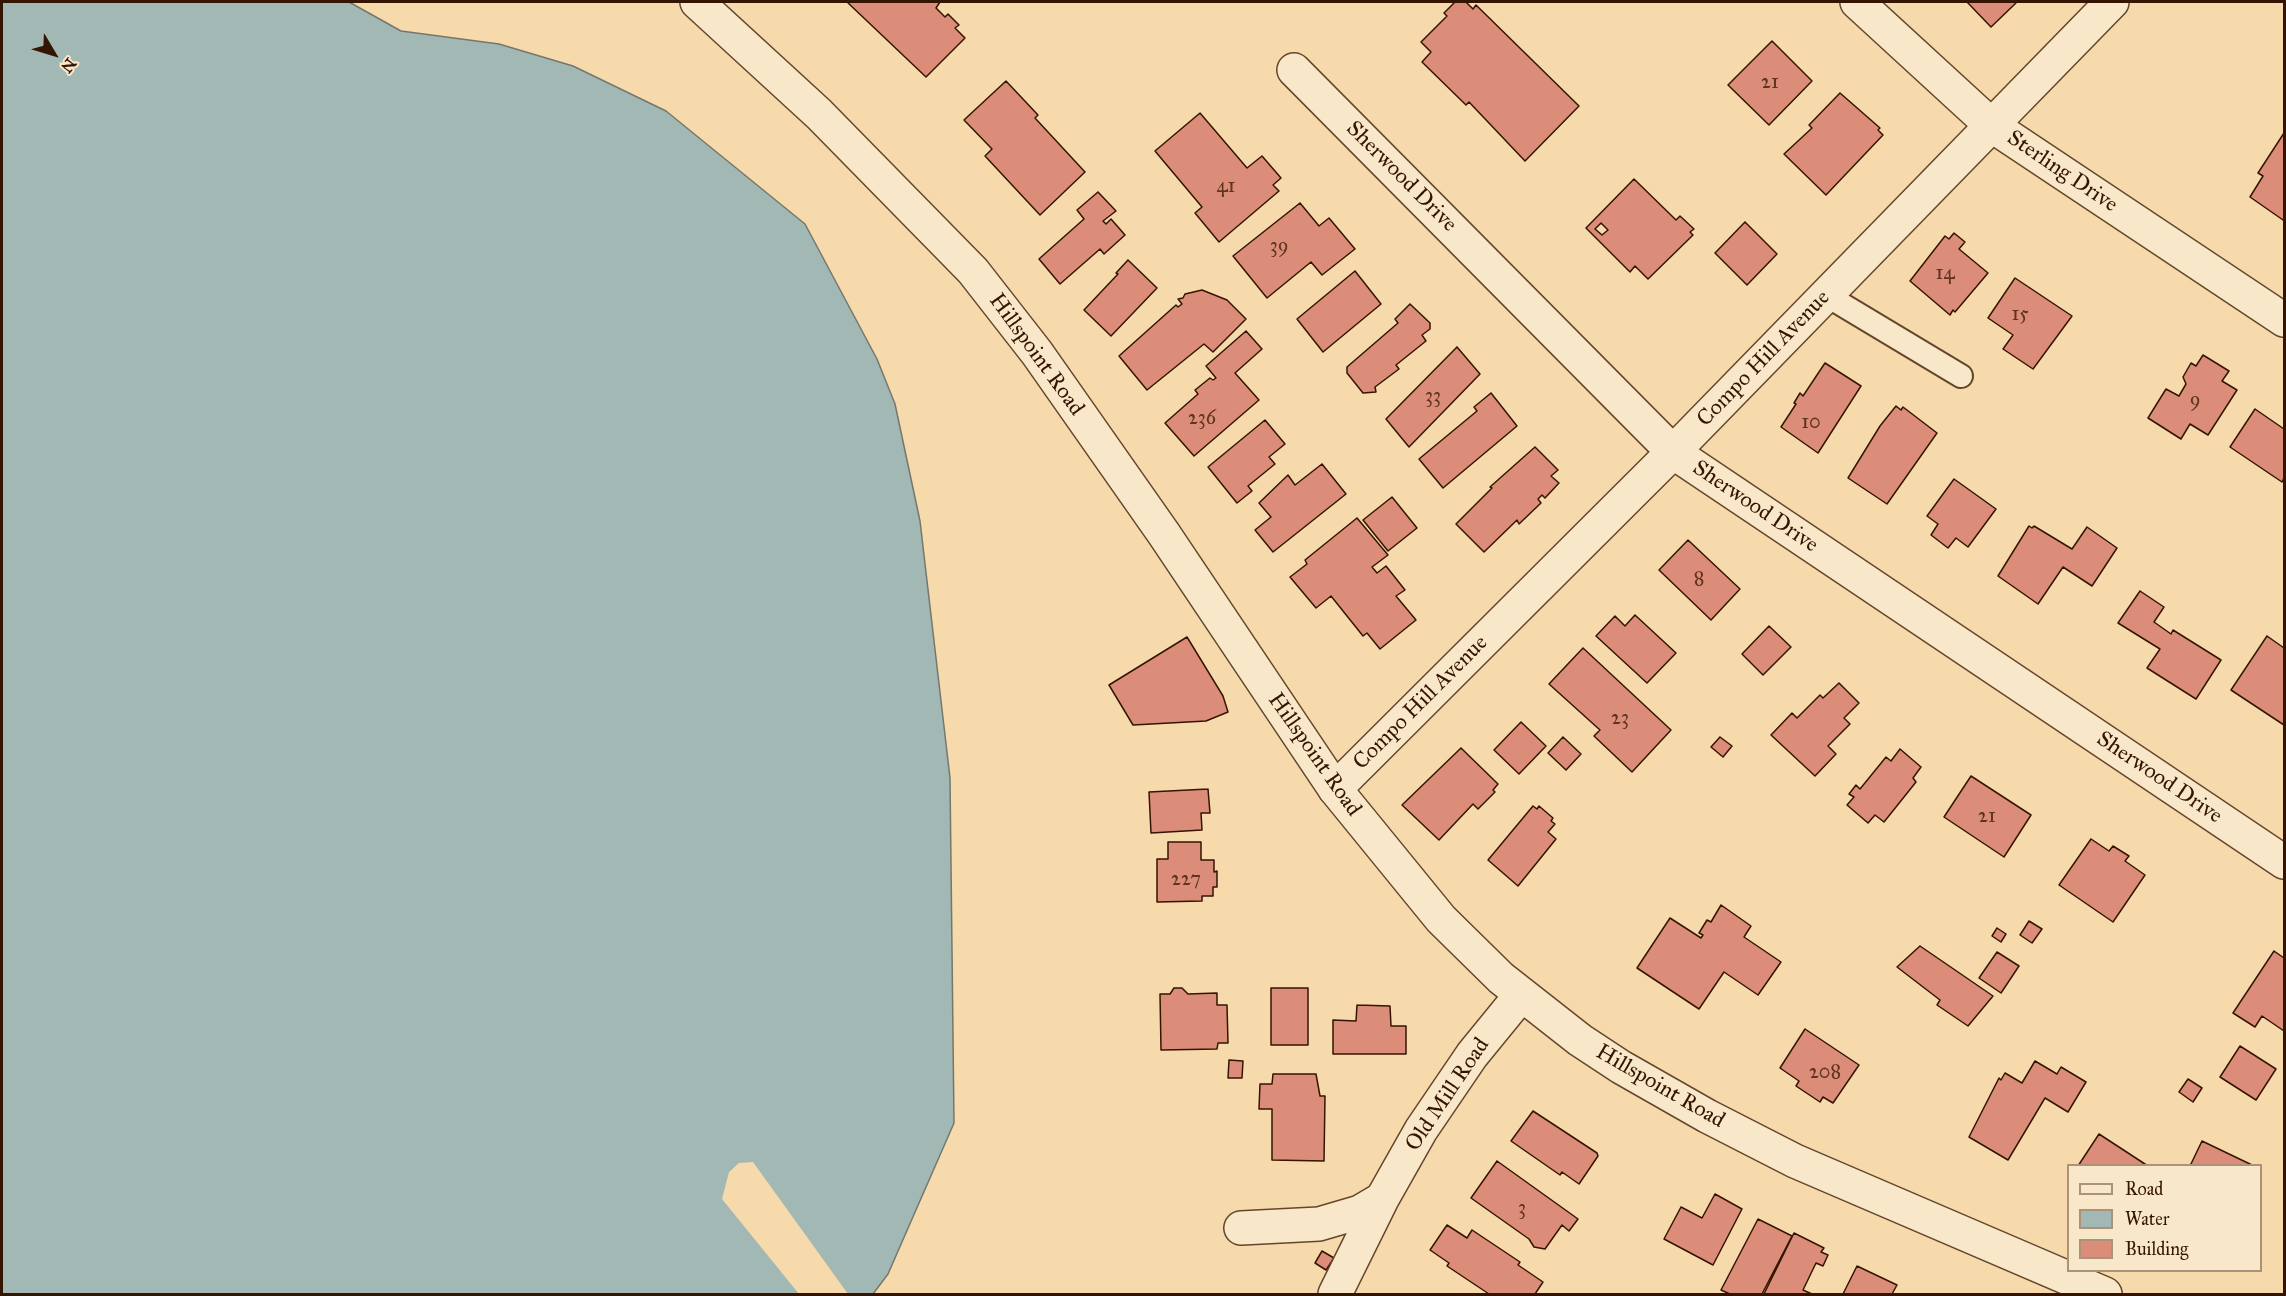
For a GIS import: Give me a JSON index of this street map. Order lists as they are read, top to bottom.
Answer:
{
  "streets": {
    "street": [
      "Sterling Drive",
      "Sherwood Drive",
      "Hillspoint Road",
      "Compo Hill Avenue",
      "Old Mill Road"
    ]
  },
  "crossings": [
    ["Sterling Drive", "Compo Hill Avenue"],
    ["Sherwood Drive", "Compo Hill Avenue"],
    ["Hillspoint Road", "Compo Hill Avenue"],
    ["Hillspoint Road", "Old Mill Road"]
  ],
  "house_numbers": [
    "21",
    "41",
    "39",
    "14",
    "15",
    "33",
    "9",
    "236",
    "10",
    "8",
    "23",
    "21",
    "227",
    "208",
    "3"
  ],
  "legend": ["Road", "Water", "Building"],
  "north": "bottom right"
}
